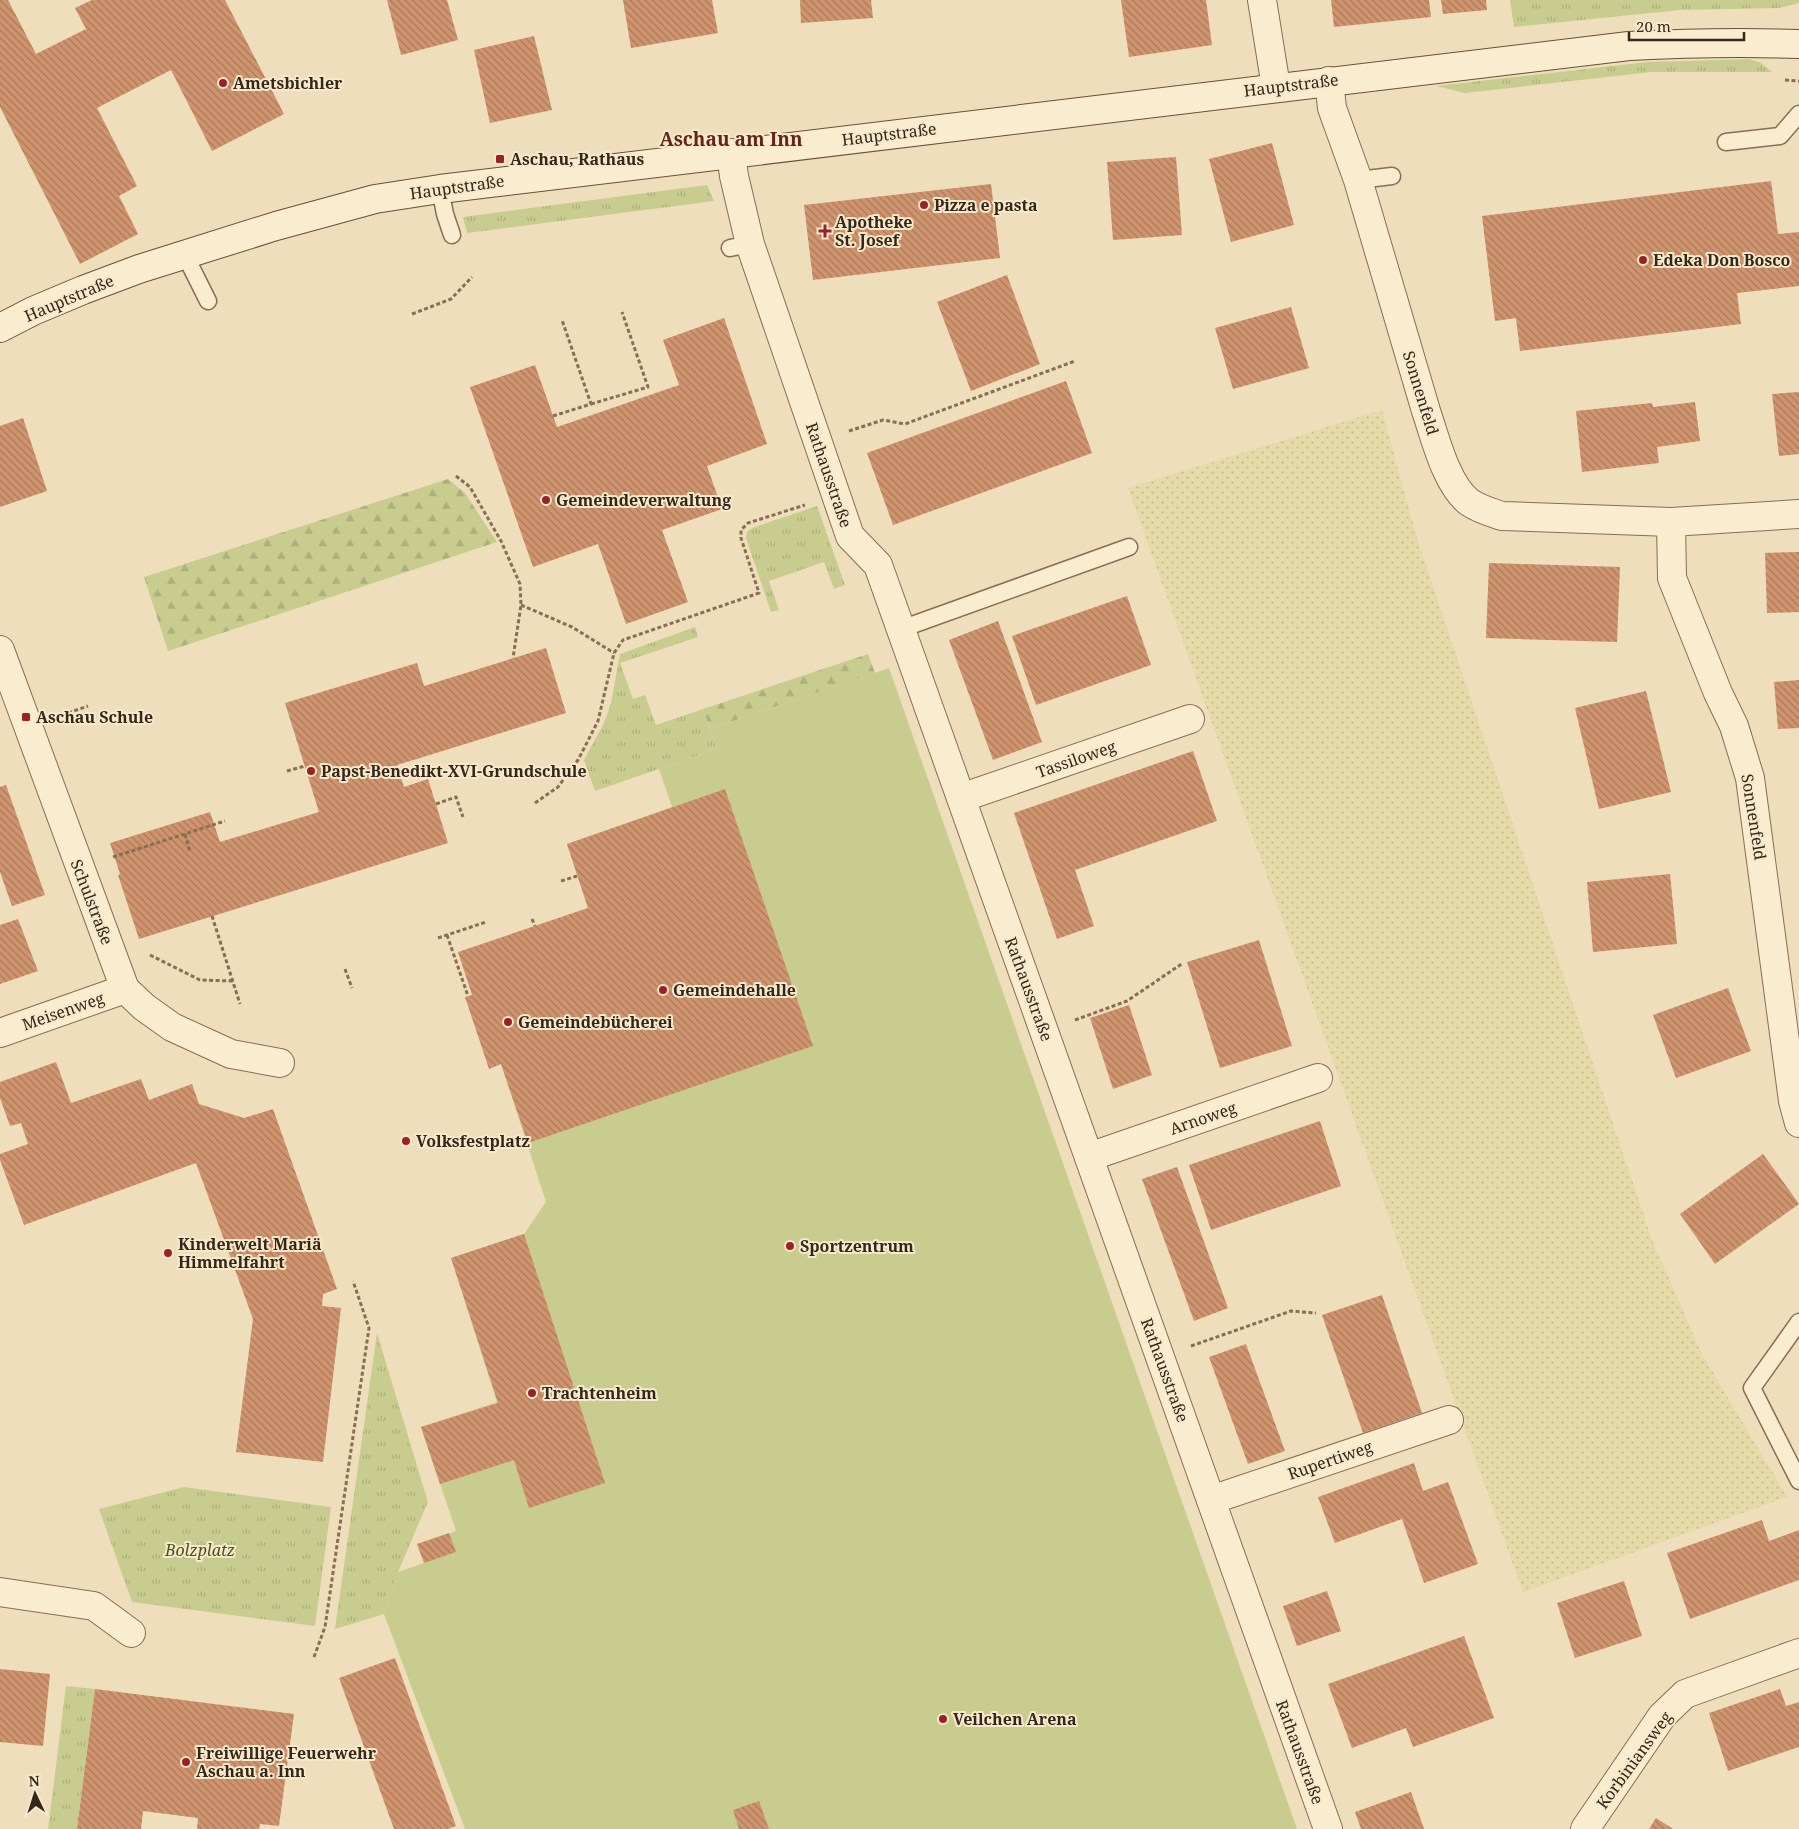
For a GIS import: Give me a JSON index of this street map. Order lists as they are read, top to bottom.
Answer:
{
  "streets": {
    "street": [
      "Hauptstraße",
      "Sonnenfeld",
      "Rathausstraße",
      "Tassiloweg",
      "Schulstraße",
      "Meisenweg",
      "Arnoweg",
      "Rupertiweg",
      "Korbiniansweg"
    ]
  },
  "crossings": [
    ["Hauptstraße", "Sonnenfeld"],
    ["Hauptstraße", "Rathausstraße"],
    ["Rathausstraße", "Tassiloweg"],
    ["Rathausstraße", "Arnoweg"],
    ["Rathausstraße", "Rupertiweg"],
    ["Schulstraße", "Meisenweg"]
  ],
  "districts": ["Aschau am Inn"],
  "parks": ["Bolzplatz"],
  "places": {
    "other": [
      "Ametsbichler",
      "Pizza e pasta",
      "Edeka Don Bosco",
      "Gemeindeverwaltung",
      "Papst-Benedikt-XVI-Grundschule",
      "Gemeindehalle",
      "Gemeindebücherei",
      "Volksfestplatz",
      "Sportzentrum",
      "Kinderwelt Mariä Himmelfahrt",
      "Trachtenheim",
      "Veilchen Arena",
      "Freiwillige Feuerwehr Aschau a. Inn"
    ],
    "transit": ["Aschau, Rathaus", "Aschau Schule"],
    "health": ["Apotheke St. Josef"]
  },
  "scale_bar": "20 m",
  "north": "top"
}
